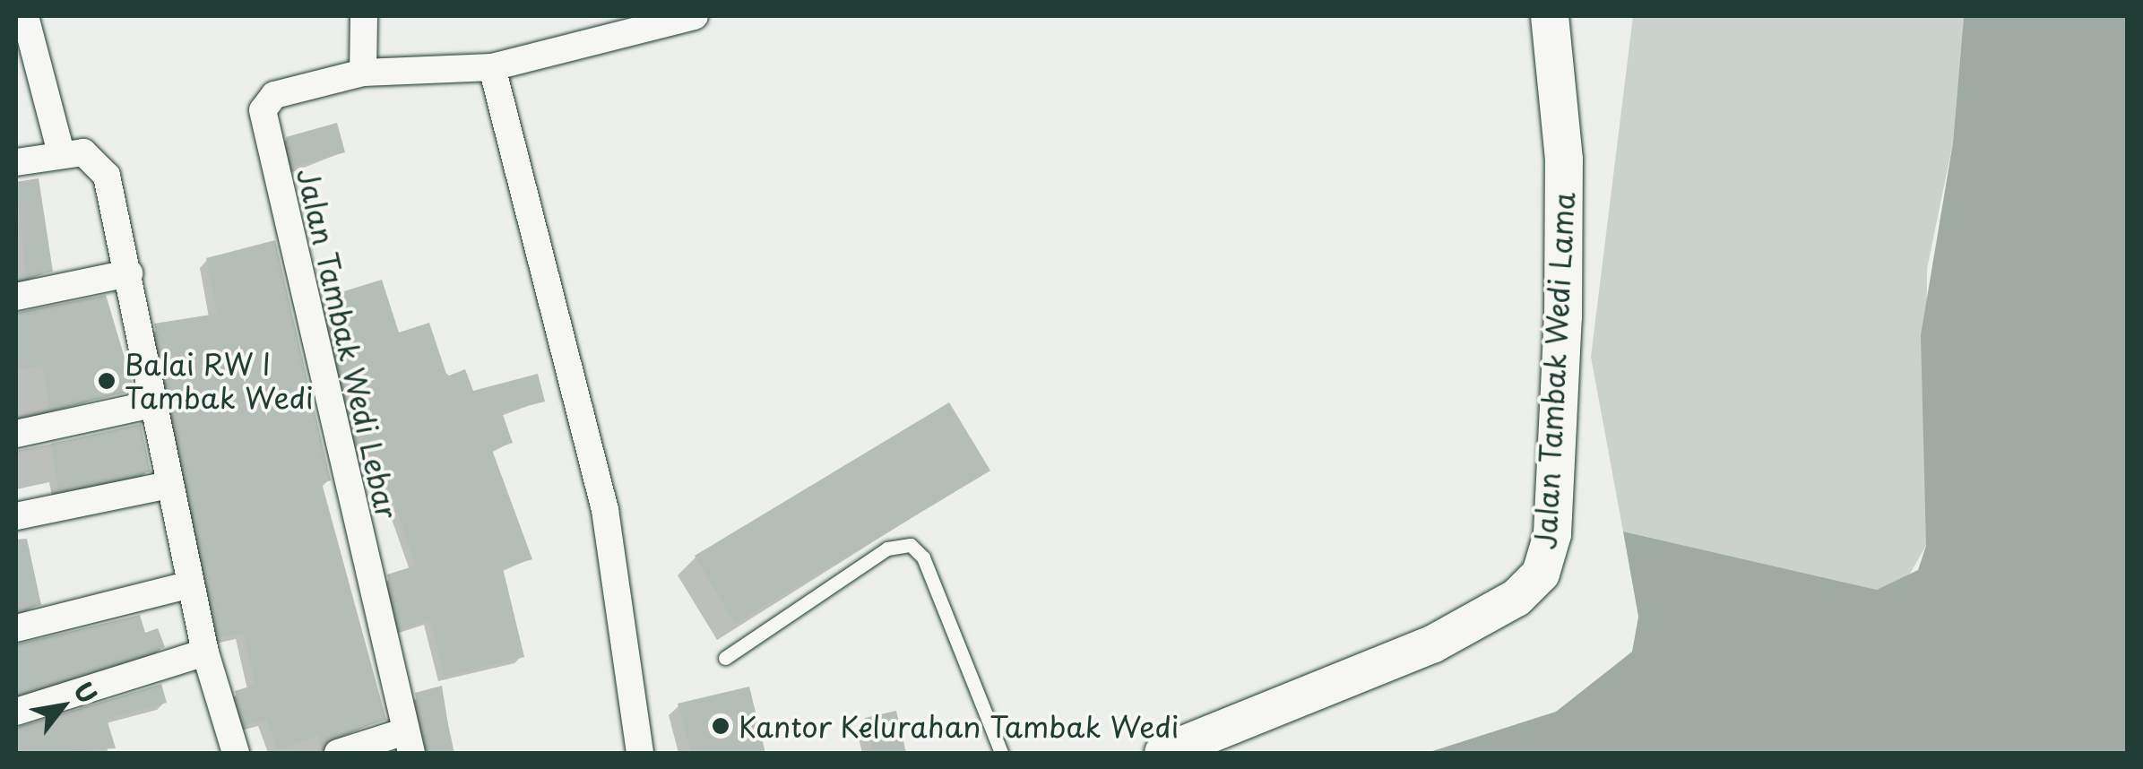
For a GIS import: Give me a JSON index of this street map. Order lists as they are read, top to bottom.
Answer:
{
  "streets": {
    "street": ["Jalan Tambak Wedi Lebar", "Jalan Tambak Wedi Lama"]
  },
  "places": ["Balai RW I Tambak Wedi", "Kantor Kelurahan Tambak Wedi"],
  "north": "top right"
}
